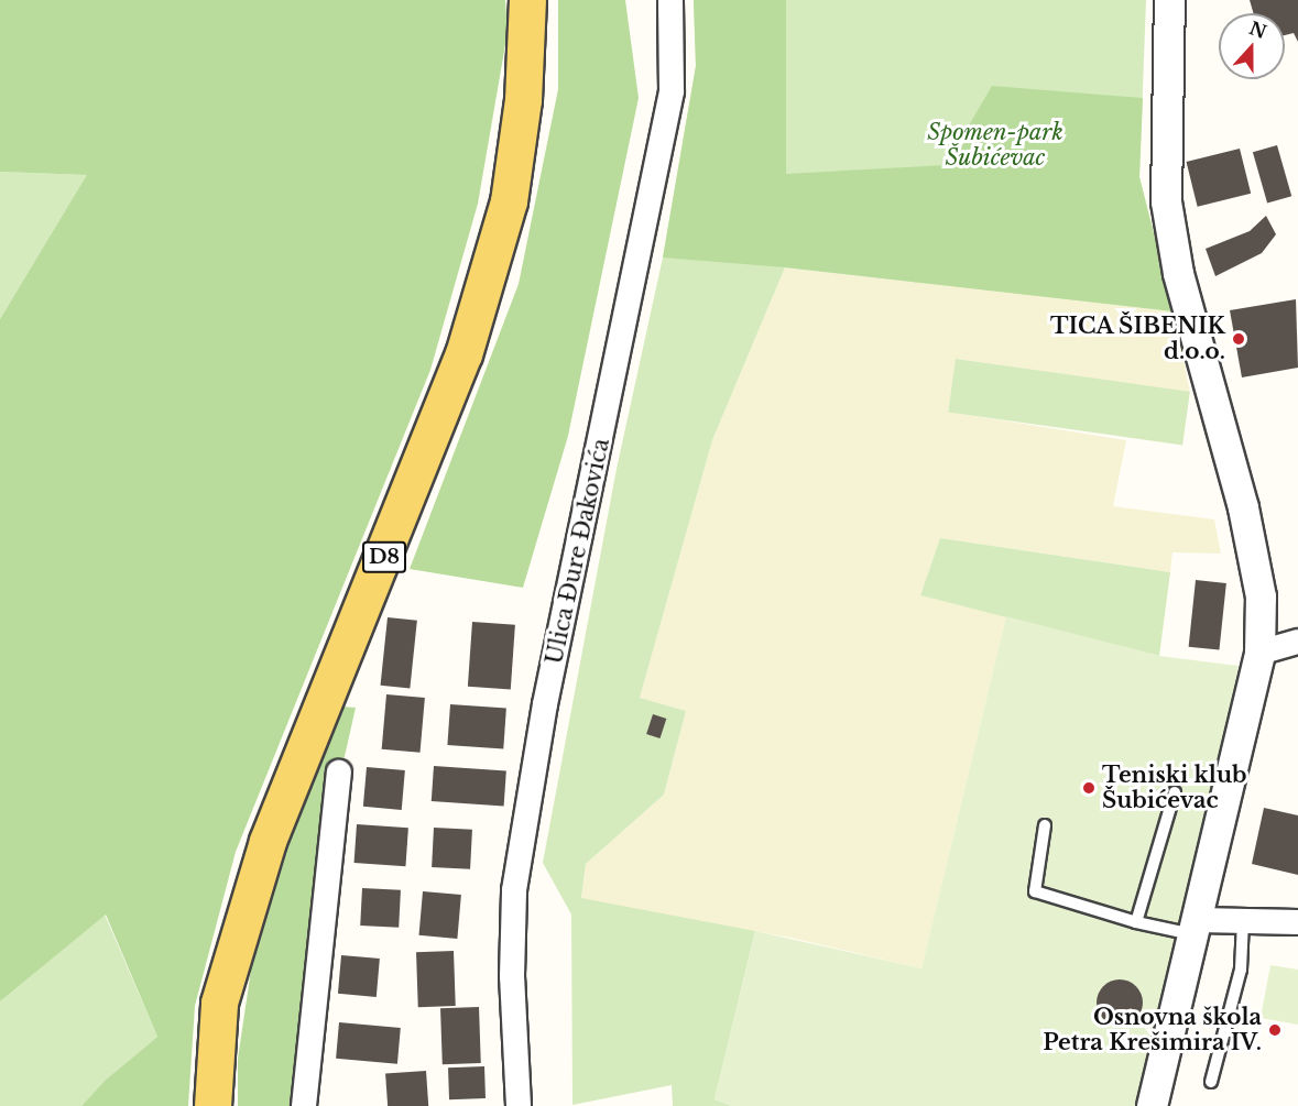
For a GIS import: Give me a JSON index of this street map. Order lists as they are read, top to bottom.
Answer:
{
  "streets": {
    "main road": ["D8"],
    "street": ["Ulica Đure Đakovića"]
  },
  "parks": ["Spomen-park Šubićevac"],
  "places": ["TICA ŠIBENIK d.o.o.", "Teniski klub Šubićevac", "Osnovna škola Petra Krešimira IV."],
  "north": "top"
}
